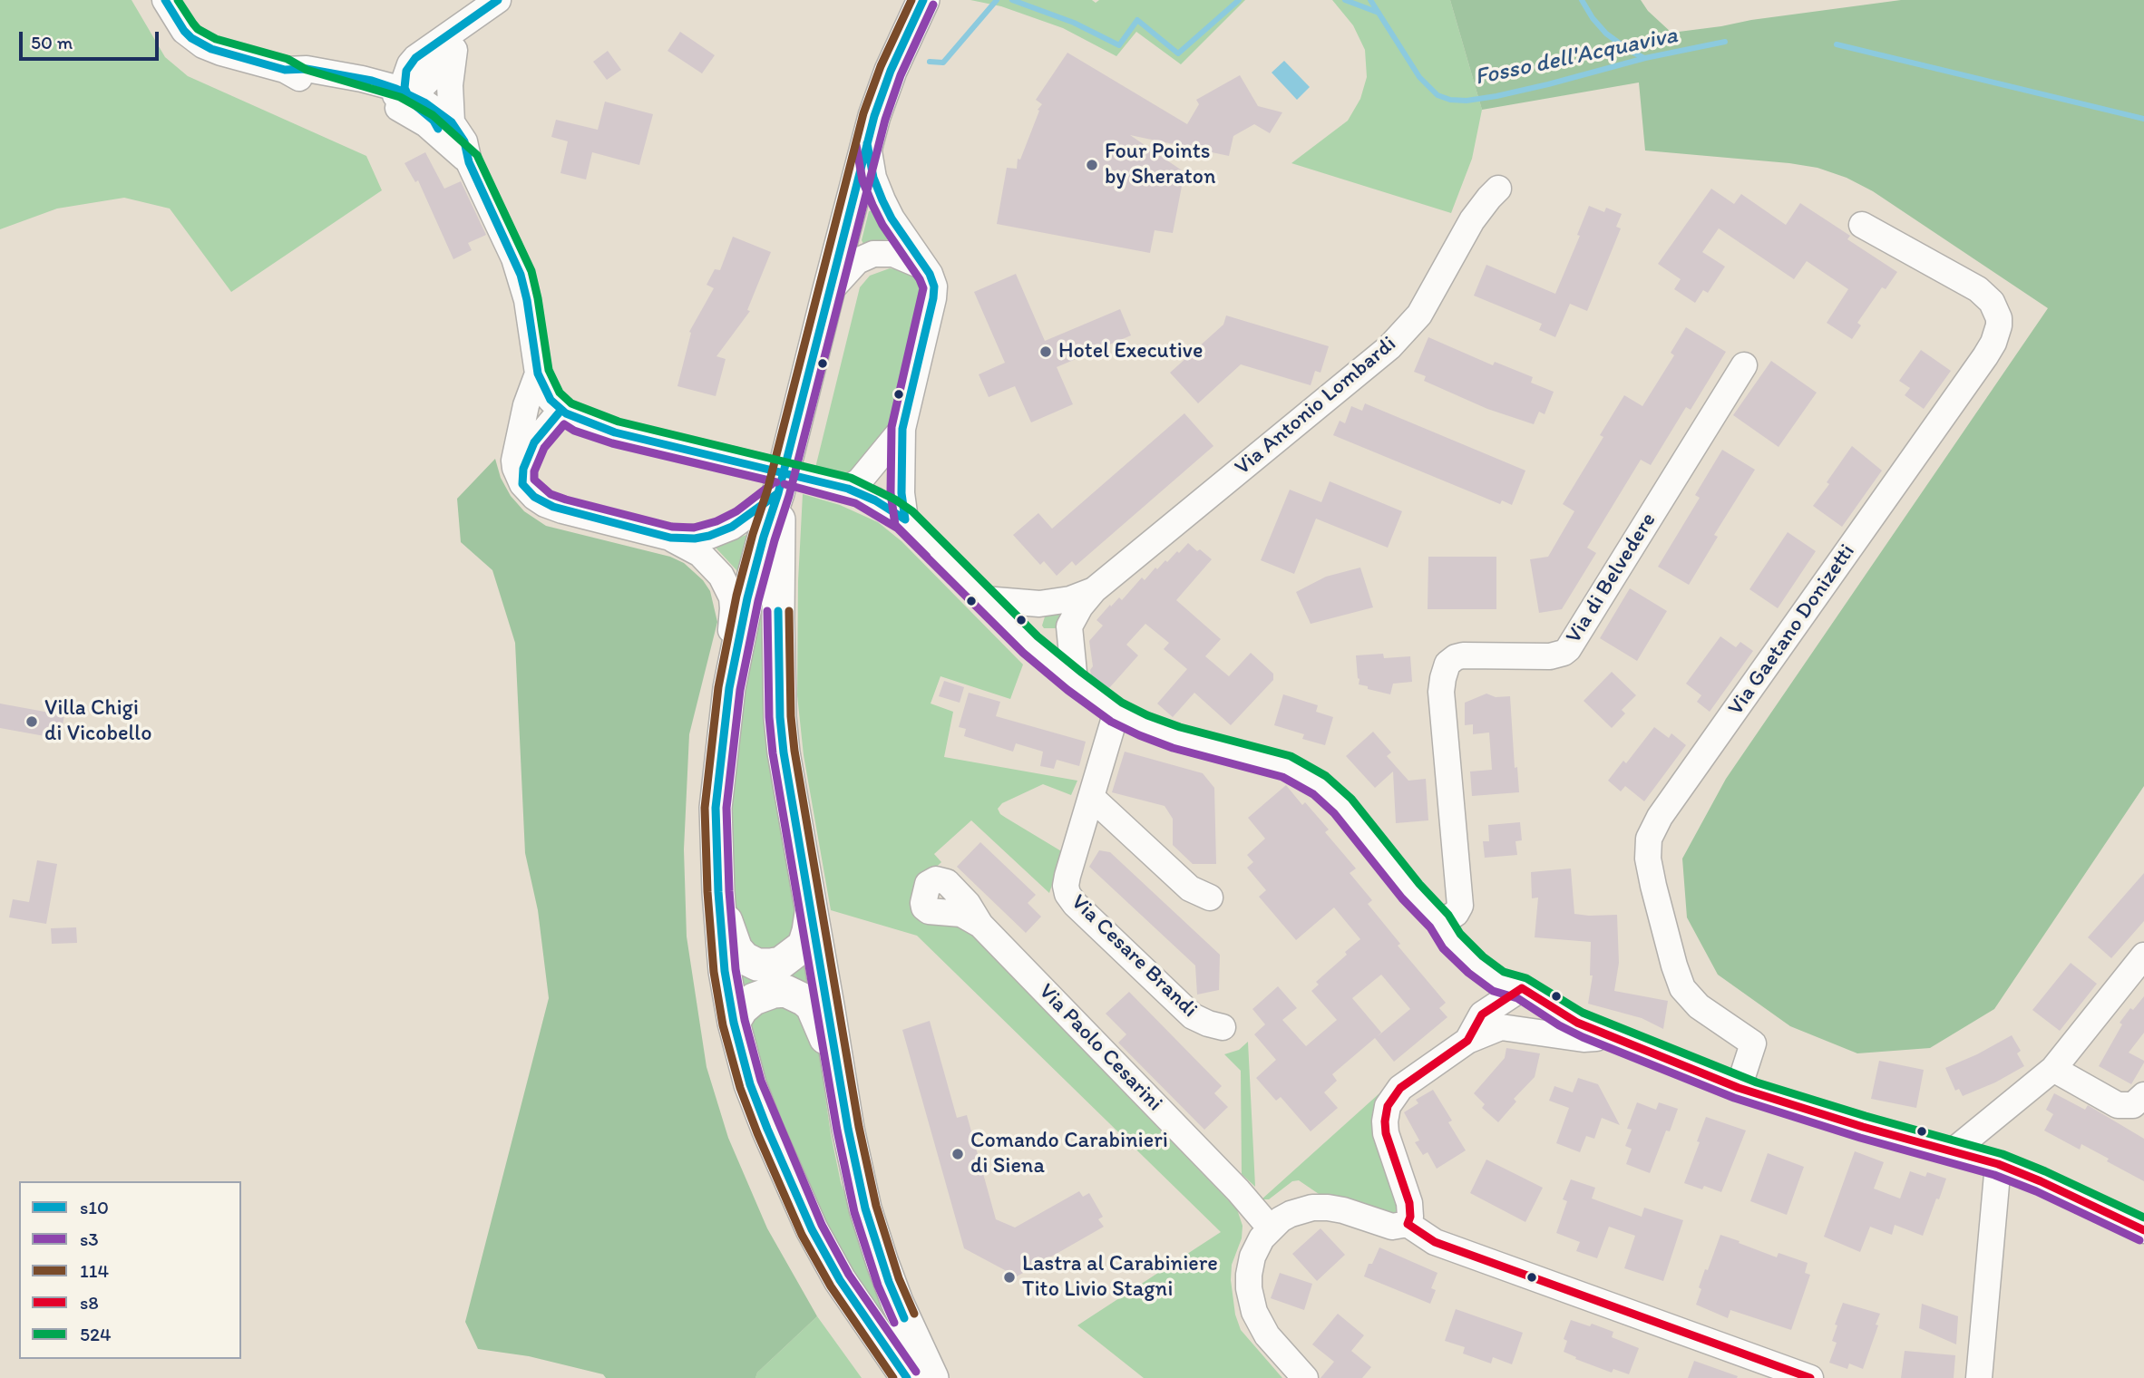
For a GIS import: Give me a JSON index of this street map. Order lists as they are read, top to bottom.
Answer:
{
  "streets": {
    "street": [
      "Via Antonio Lombardi",
      "Via di Belvedere",
      "Via Gaetano Donizetti",
      "Via Cesare Brandi",
      "Via Paolo Cesarini"
    ]
  },
  "water": ["Fosso dell'Acquaviva"],
  "places": [
    "Four Points by Sheraton",
    "Hotel Executive",
    "Villa Chigi di Vicobello",
    "Comando Carabinieri di Siena",
    "Lastra al Carabiniere Tito Livio Stagni"
  ],
  "lines": [
    "transit line s10",
    "transit line 114",
    "transit line 524",
    "transit line s3",
    "transit line s8"
  ],
  "legend": [
    "s10",
    "s3",
    "114",
    "s8",
    "524"
  ],
  "scale_bar": "50 m"
}
